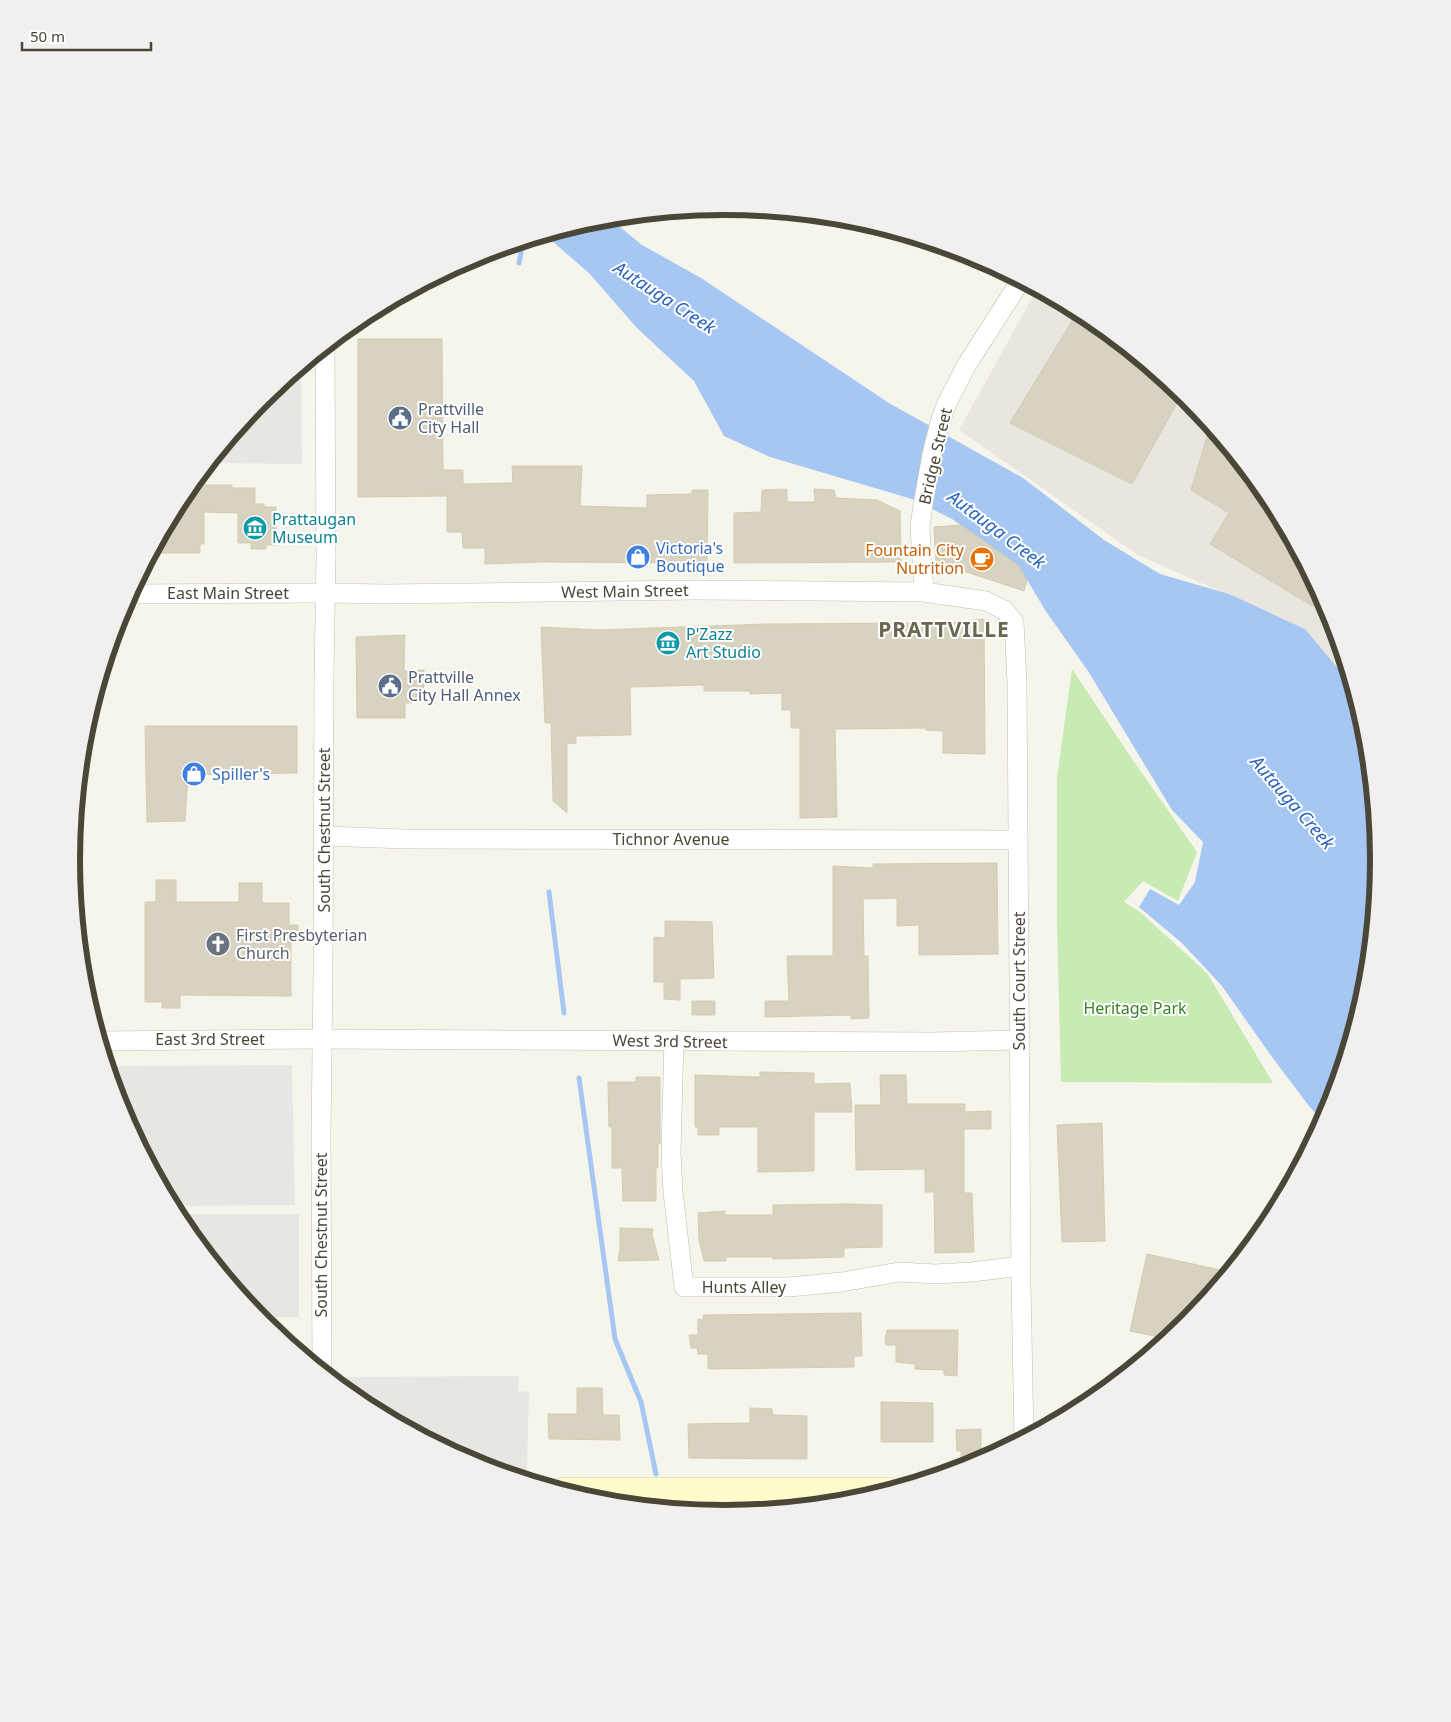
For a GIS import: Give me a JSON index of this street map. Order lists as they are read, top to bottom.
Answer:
{
  "streets": {
    "street": [
      "Bridge Street",
      "West Main Street",
      "East Main Street",
      "South Chestnut Street",
      "Tichnor Avenue",
      "South Court Street",
      "East 3rd Street",
      "West 3rd Street",
      "Hunts Alley"
    ]
  },
  "crossings": [
    ["Bridge Street", "West Main Street"],
    ["Bridge Street", "South Court Street"],
    ["West Main Street", "East Main Street"],
    ["West Main Street", "South Chestnut Street"],
    ["West Main Street", "South Court Street"],
    ["East Main Street", "South Chestnut Street"],
    ["South Chestnut Street", "Tichnor Avenue"],
    ["South Chestnut Street", "East 3rd Street"],
    ["South Chestnut Street", "West 3rd Street"],
    ["Tichnor Avenue", "South Court Street"],
    ["South Court Street", "West 3rd Street"],
    ["South Court Street", "Hunts Alley"],
    ["East 3rd Street", "West 3rd Street"],
    ["West 3rd Street", "Hunts Alley"]
  ],
  "districts": ["PRATTVILLE"],
  "water": ["Autauga Creek"],
  "parks": ["Heritage Park"],
  "places": {
    "public building": ["Prattville City Hall", "Prattville City Hall Annex"],
    "museum": ["Prattaugan Museum", "P'Zazz Art Studio"],
    "shop": ["Victoria's Boutique", "Spiller's"],
    "cafe": ["Fountain City Nutrition"],
    "church": ["First Presbyterian Church"]
  },
  "scale_bar": "50 m"
}
